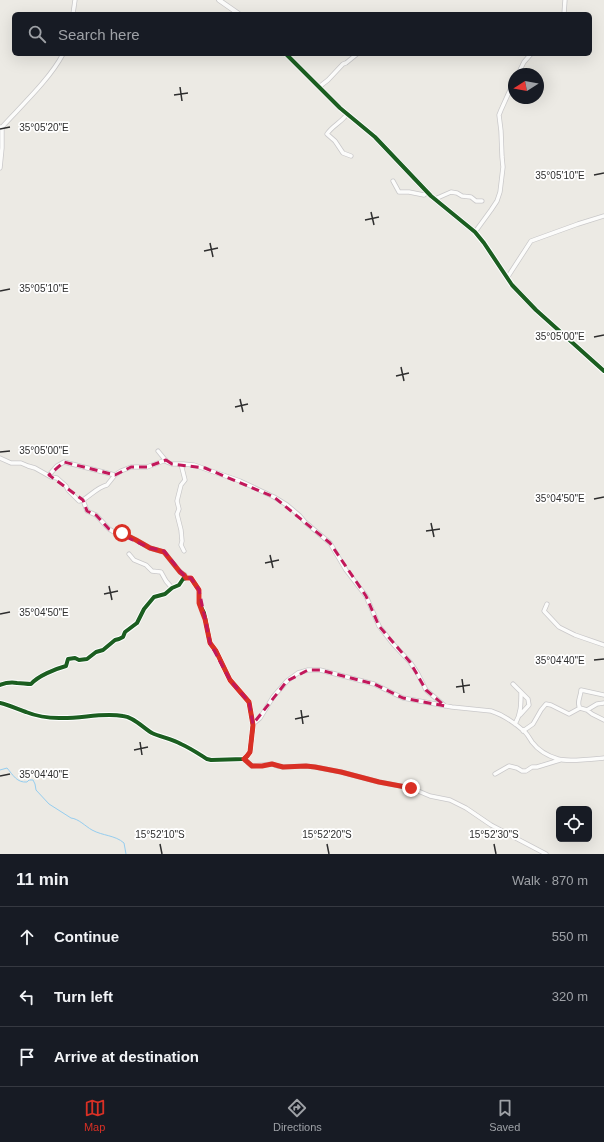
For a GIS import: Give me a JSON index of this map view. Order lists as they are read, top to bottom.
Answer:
{
  "north": "left",
  "page": {
    "search": "Search here",
    "heading": ["11 min", "Walk · 870 m"],
    "list": [
      ["Continue", "550 m"],
      ["Turn left", "320 m"],
      "Arrive at destination"
    ],
    "nav": ["Map", "Directions", "Saved"]
  },
  "coordinates": [
    "35°05'20\"E",
    "35°05'10\"E",
    "35°05'00\"E",
    "35°04'50\"E",
    "35°04'40\"E",
    "15°52'10\"S",
    "15°52'20\"S",
    "15°52'30\"S"
  ]
}
